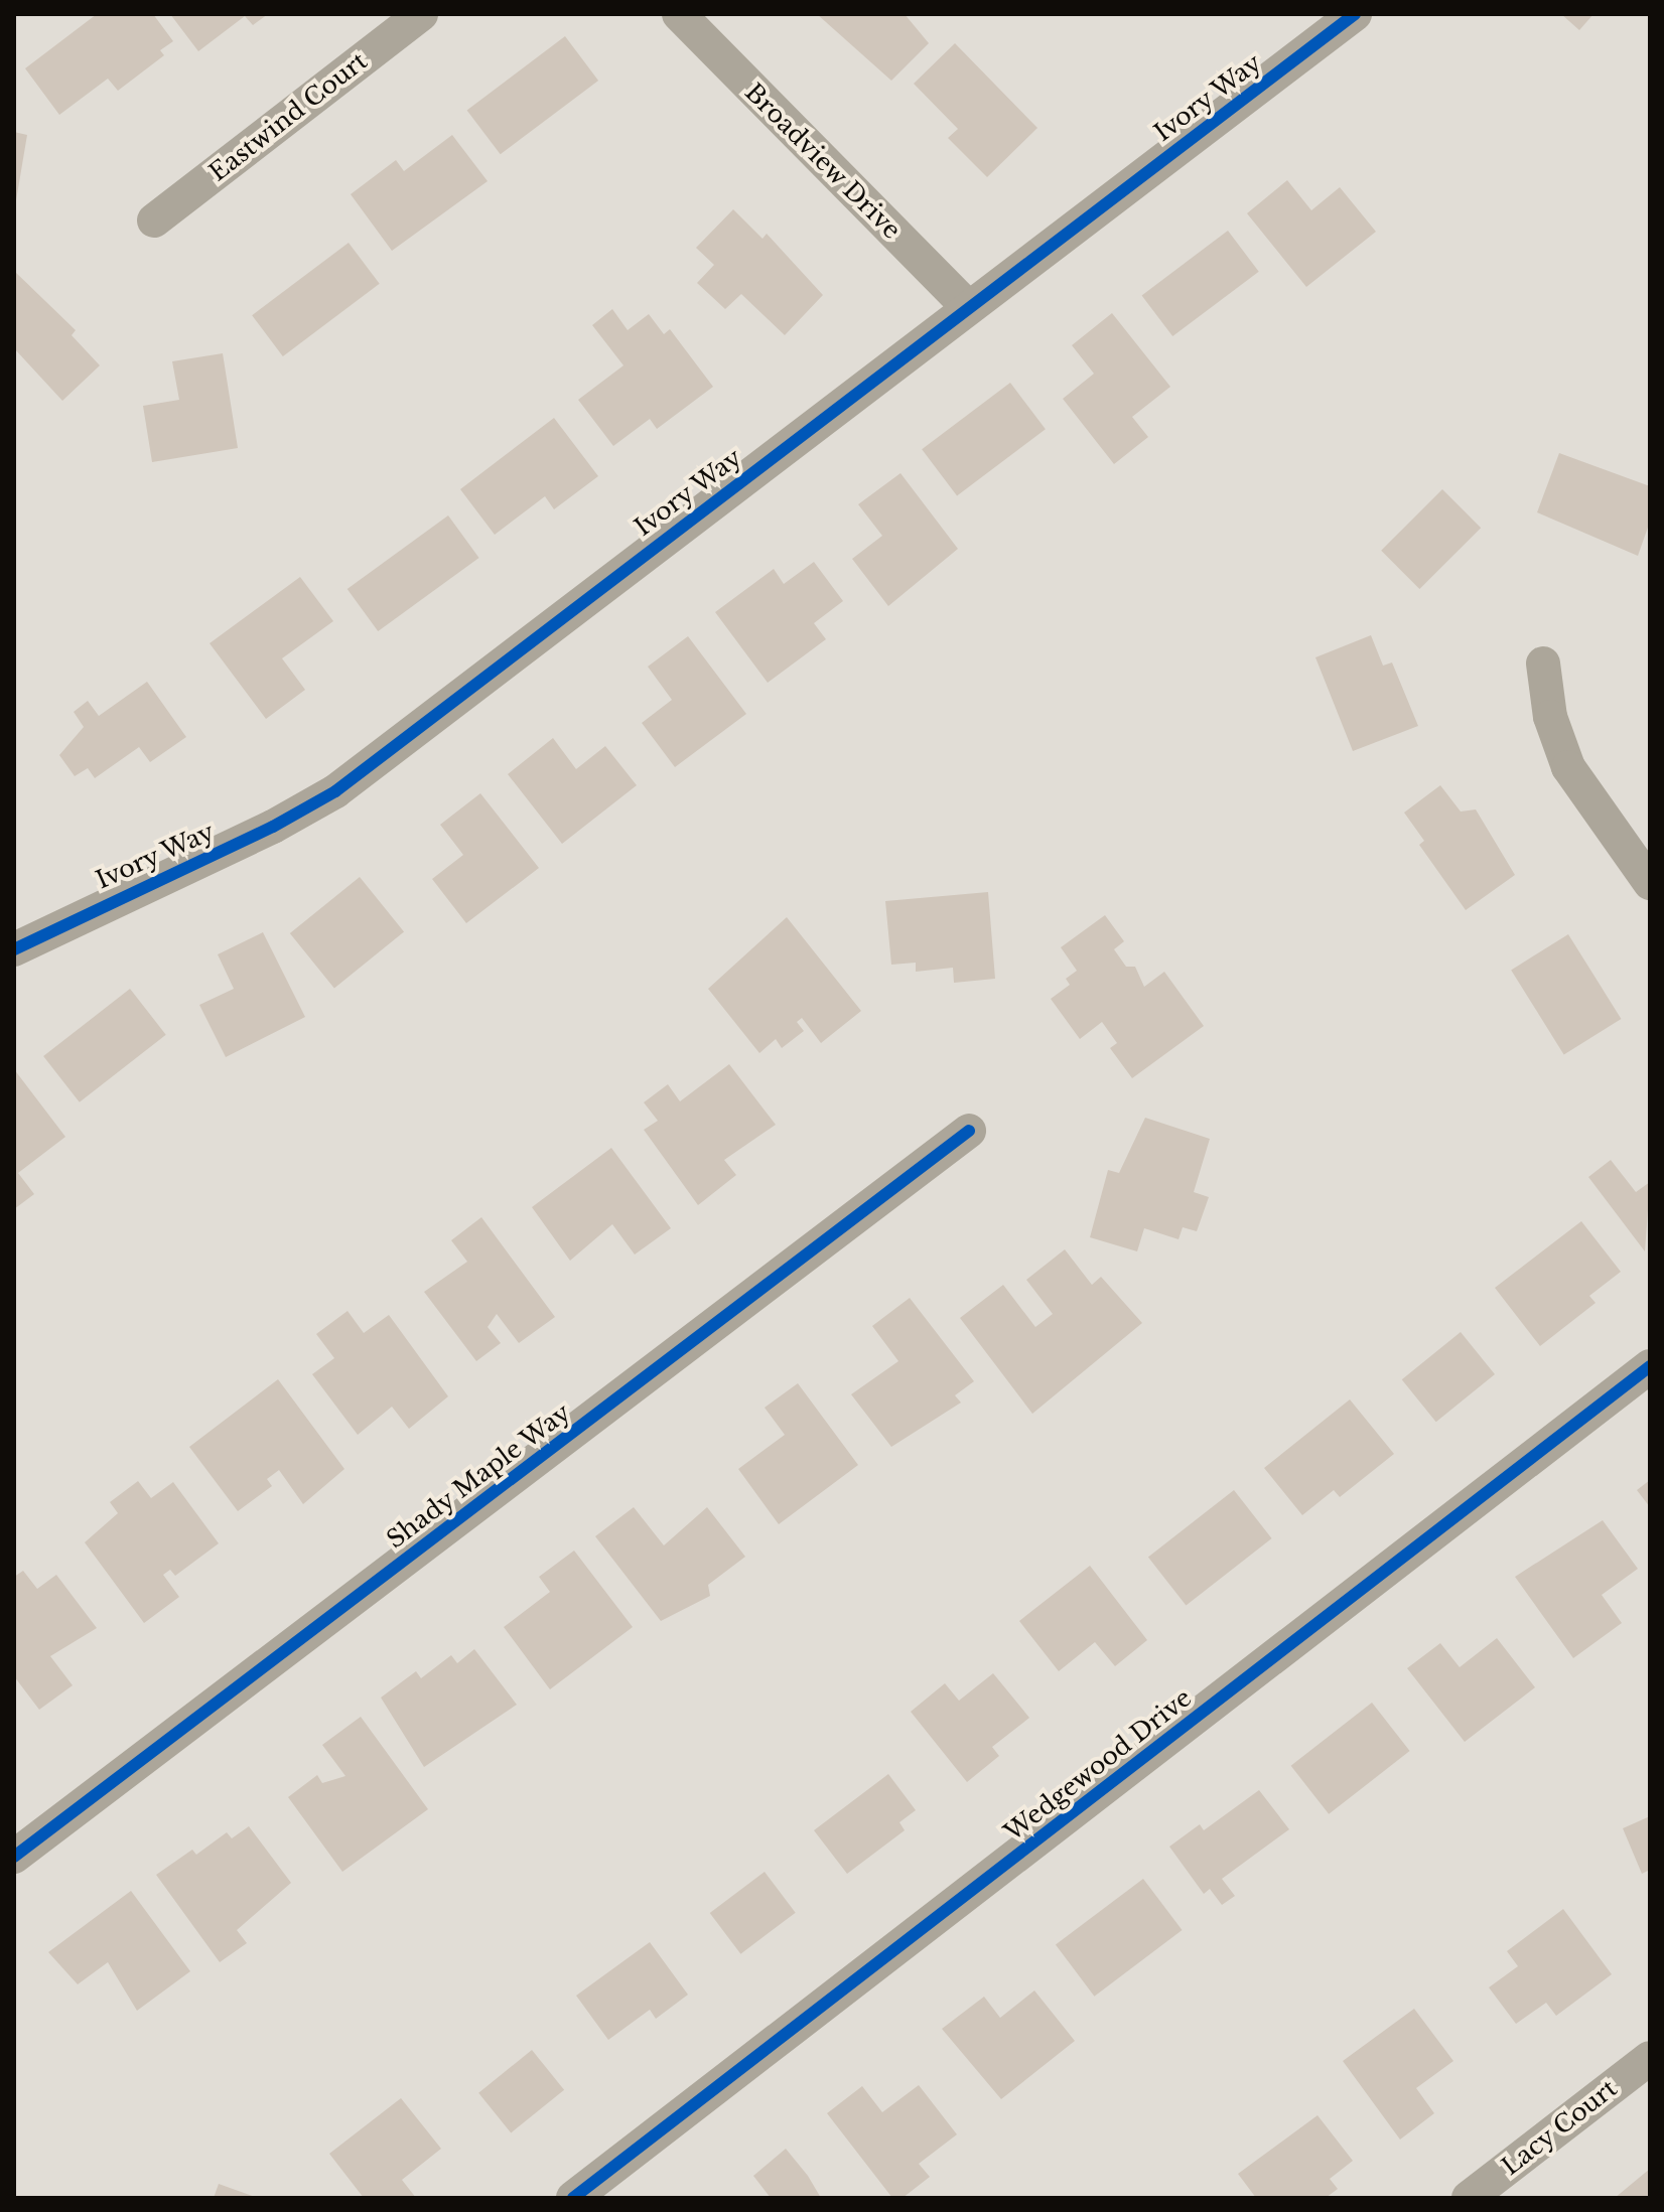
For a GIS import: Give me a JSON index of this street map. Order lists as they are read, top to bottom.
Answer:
{
  "streets": {
    "street": [
      "Ivory Way",
      "Eastwind Court",
      "Broadview Drive",
      "Shady Maple Way",
      "Wedgewood Drive",
      "Lacy Court"
    ]
  },
  "crossings": [
    ["Ivory Way", "Broadview Drive"]
  ]
}
